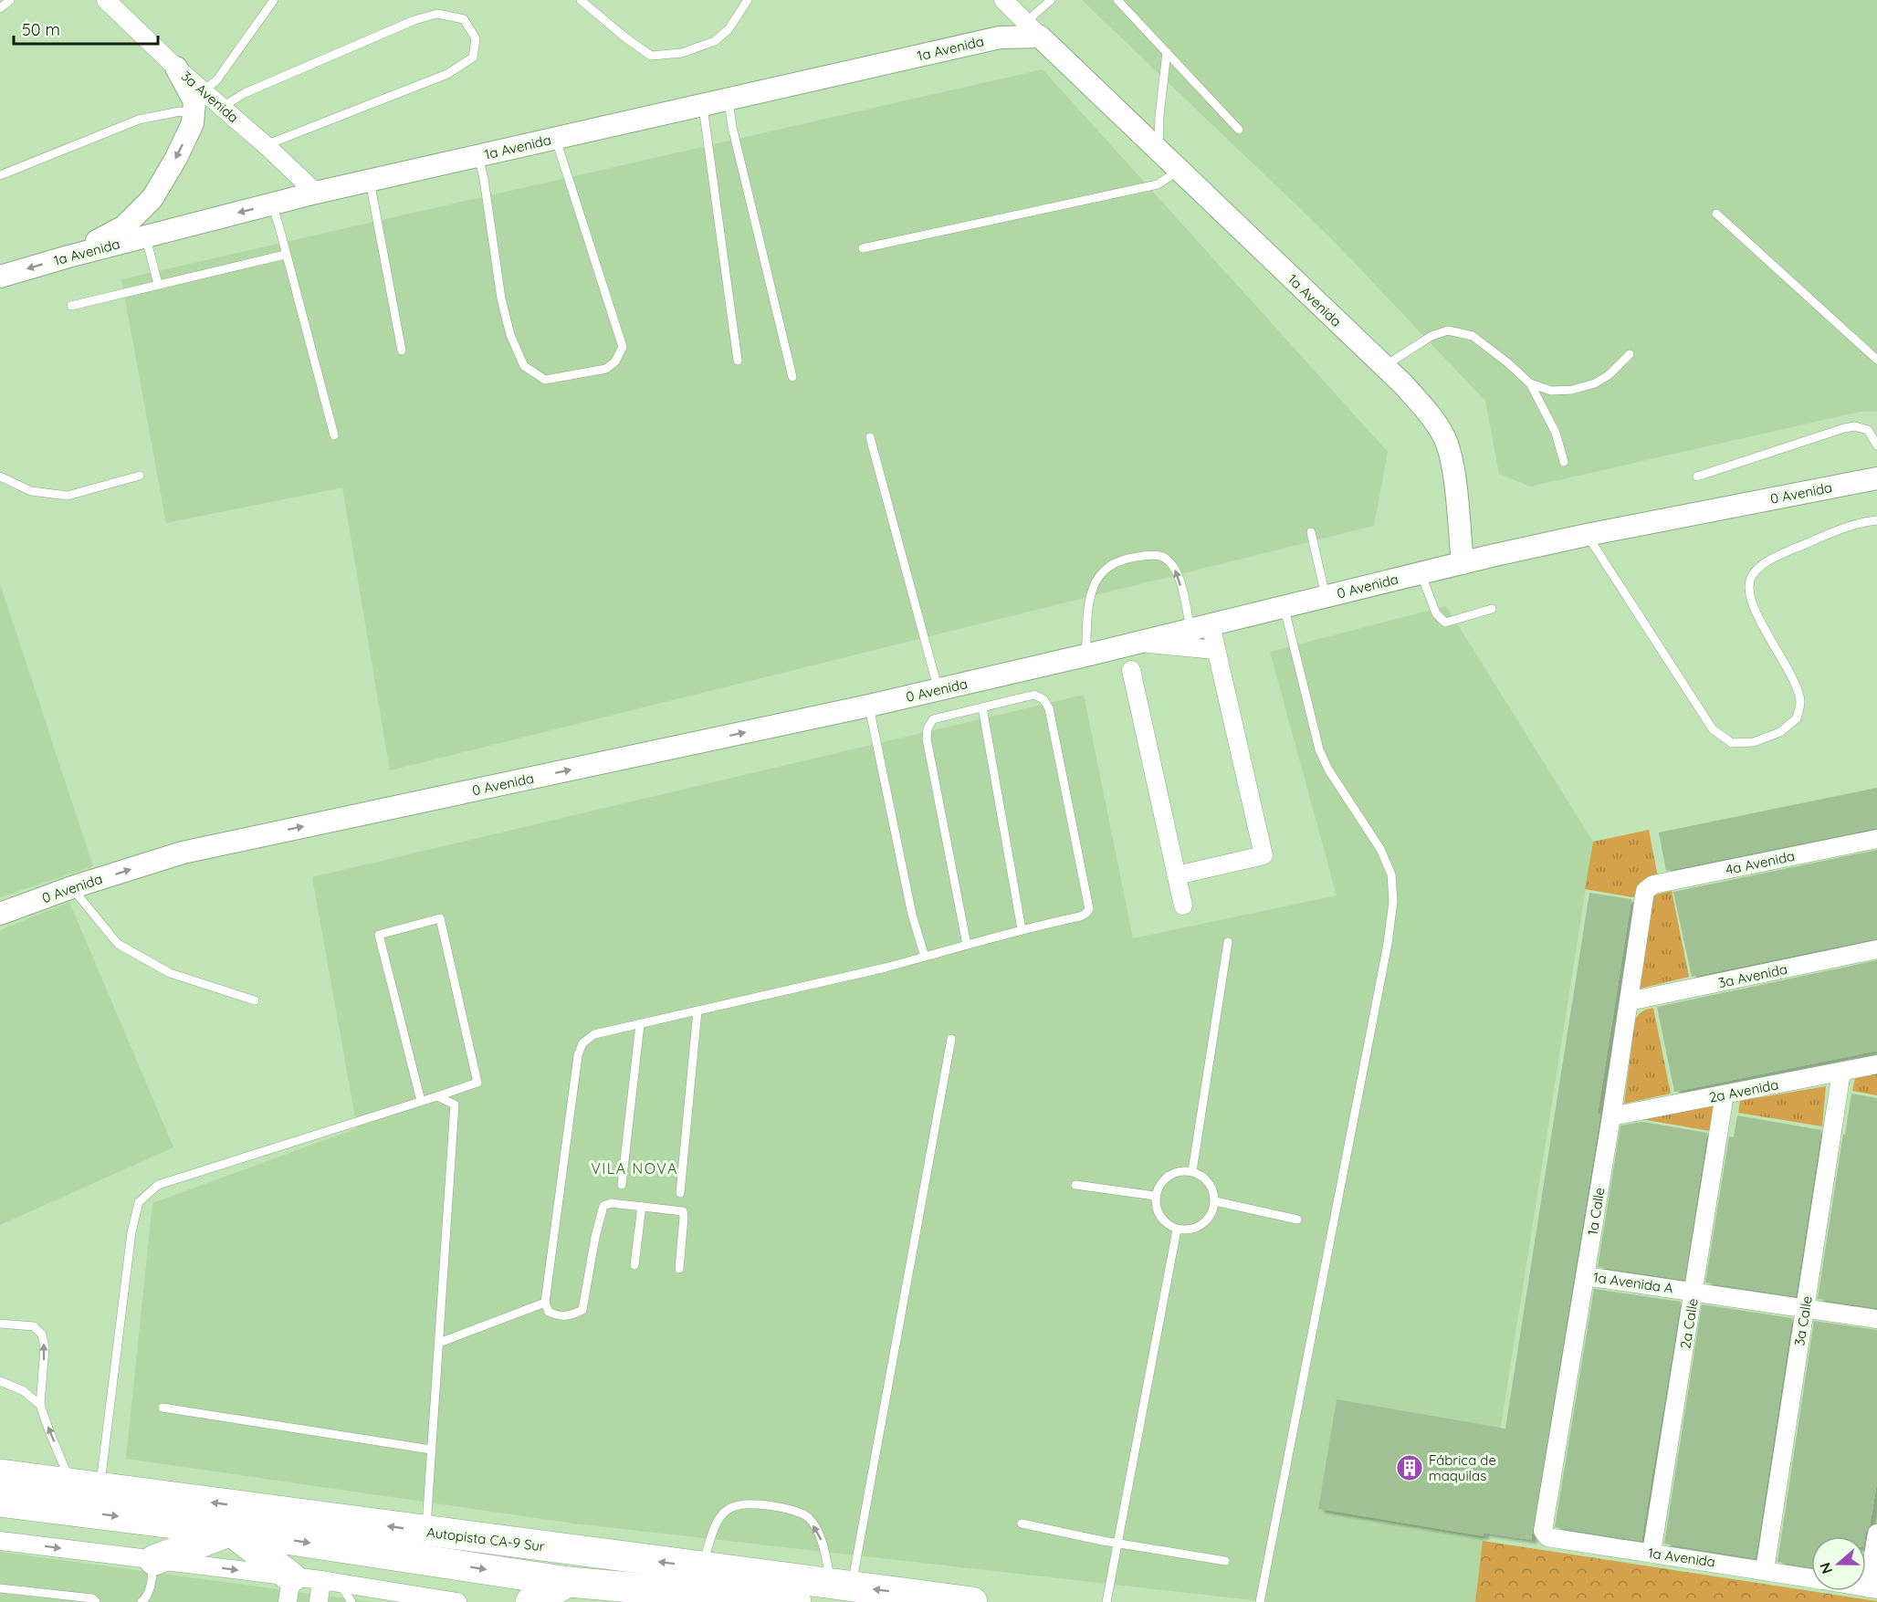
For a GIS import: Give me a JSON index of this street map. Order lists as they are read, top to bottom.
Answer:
{
  "streets": {
    "highway": ["Autopista CA-9 Sur"],
    "street": [
      "1a Avenida",
      "3a Avenida",
      "0 Avenida",
      "4a Avenida",
      "2a Avenida",
      "1a Calle",
      "1a Avenida A",
      "3a Calle",
      "2a Calle"
    ]
  },
  "crossings": [
    ["1a Avenida", "3a Avenida"],
    ["1a Avenida", "0 Avenida"],
    ["1a Avenida", "1a Calle"],
    ["1a Avenida", "3a Calle"],
    ["1a Avenida", "2a Calle"],
    ["3a Avenida", "1a Calle"],
    ["4a Avenida", "1a Calle"],
    ["2a Avenida", "1a Calle"],
    ["2a Avenida", "3a Calle"],
    ["2a Avenida", "2a Calle"],
    ["1a Calle", "1a Avenida A"],
    ["1a Avenida A", "3a Calle"],
    ["1a Avenida A", "2a Calle"]
  ],
  "one_way": ["0 Avenida"],
  "districts": ["VILA NOVA"],
  "places": {
    "building": ["Fábrica de maquilas"]
  },
  "scale_bar": "50 m",
  "north": "left"
}
